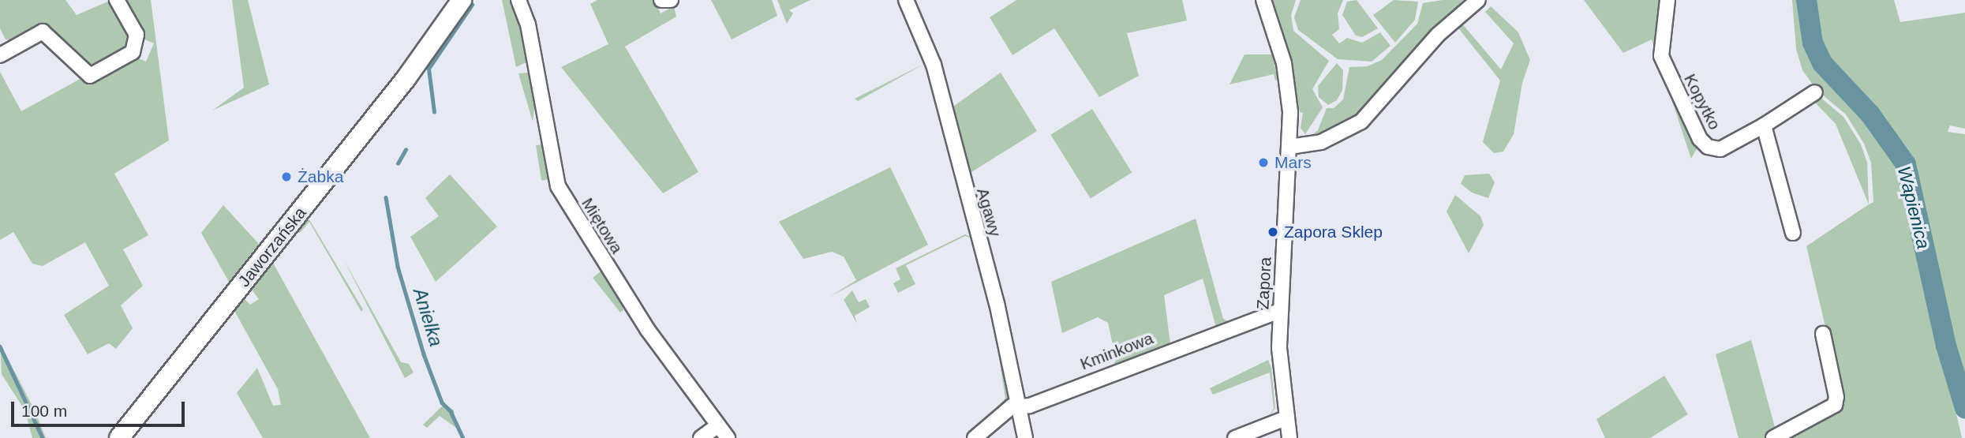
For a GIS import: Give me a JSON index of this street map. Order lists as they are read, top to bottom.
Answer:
{
  "streets": {
    "street": [
      "Kopytko",
      "Agawy",
      "Miętowa",
      "Jaworzańska",
      "Zapora",
      "Kminkowa"
    ]
  },
  "crossings": [
    ["Agawy", "Kminkowa"],
    ["Zapora", "Kminkowa"]
  ],
  "water": ["Wapienica", "Anielka"],
  "places": ["Mars", "Żabka", "Zapora Sklep"],
  "scale_bar": "100 m"
}
